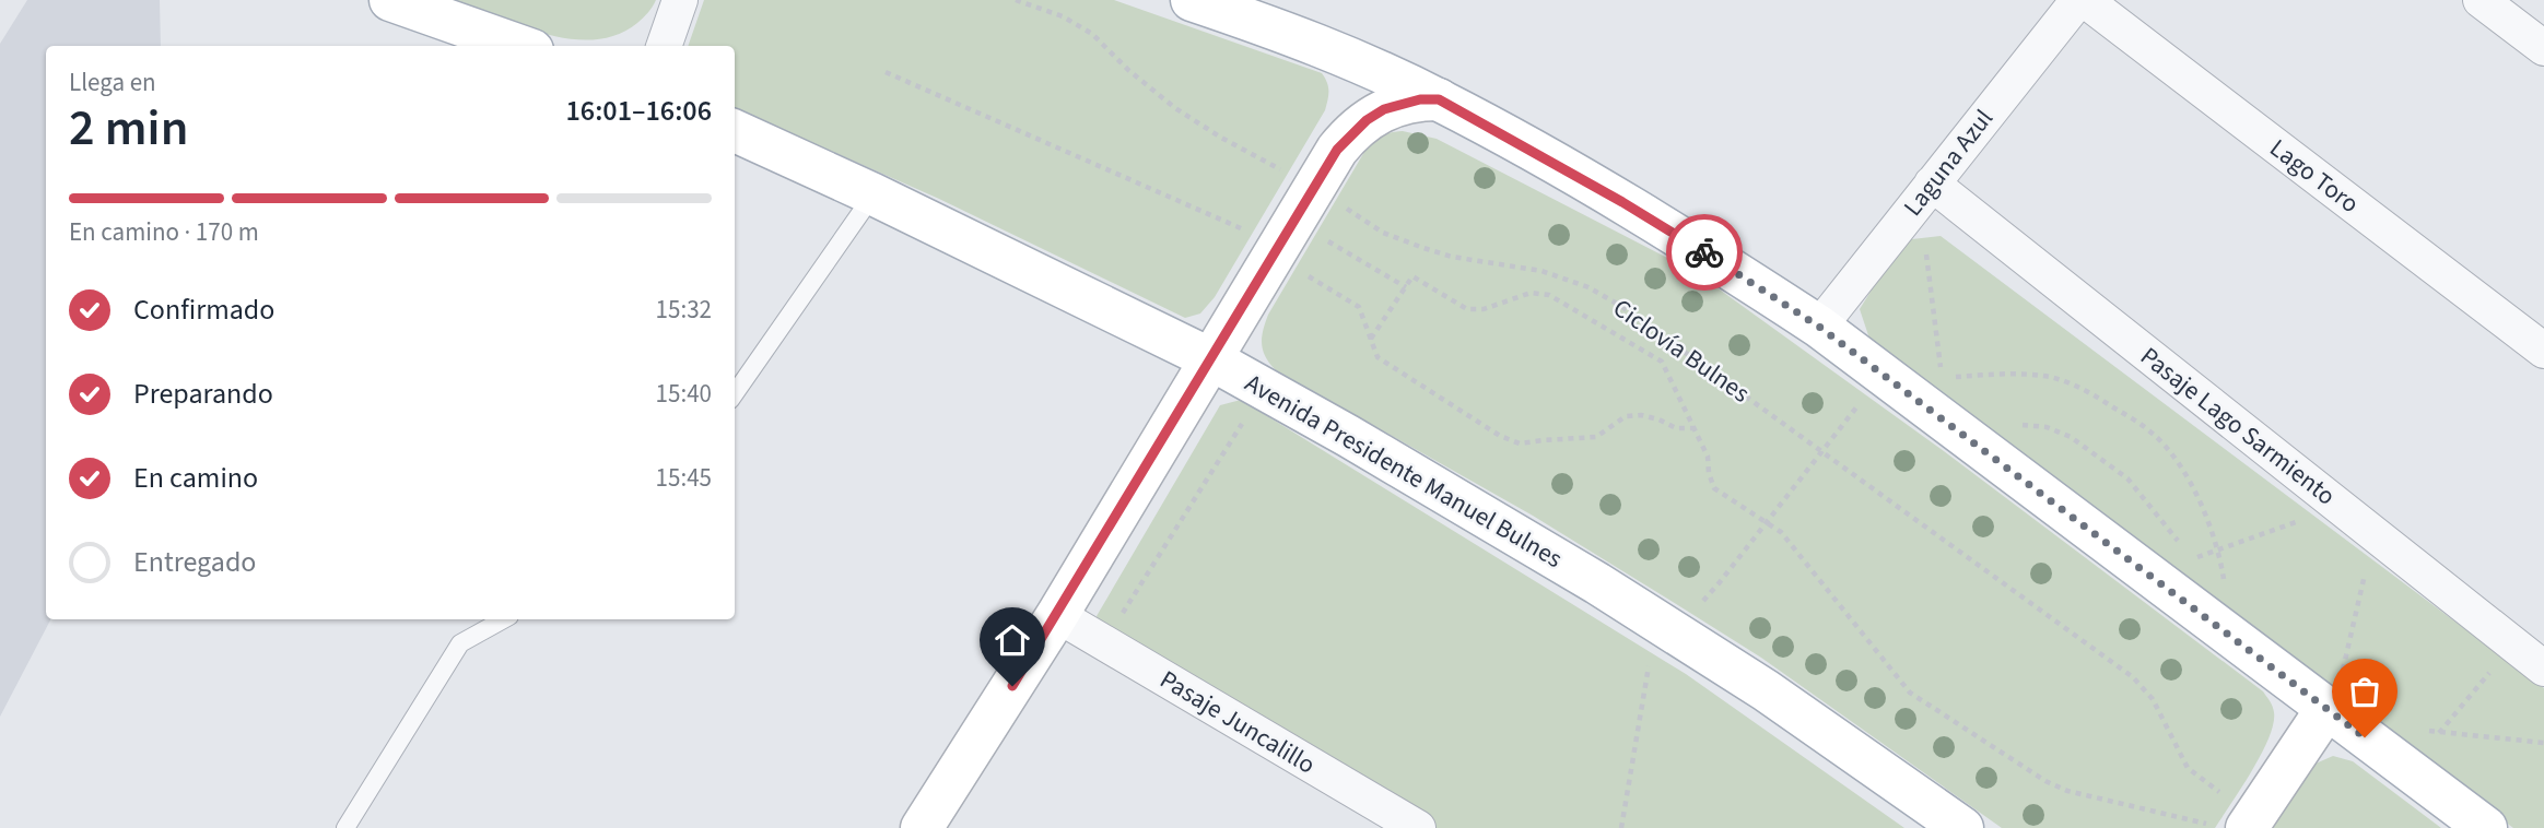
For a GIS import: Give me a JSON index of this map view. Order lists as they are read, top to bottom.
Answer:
{
  "streets": {
    "main road": ["Avenida Presidente Manuel Bulnes"],
    "street": [
      "Laguna Azul",
      "Lago Toro",
      "Pasaje Lago Sarmiento",
      "Pasaje Juncalillo"
    ],
    "path": ["Ciclovía Bulnes"]
  },
  "crossings": [
    ["Laguna Azul", "Pasaje Lago Sarmiento"]
  ],
  "page": {
    "heading": ["2 min", "Llega en", "16:01–16:06"],
    "bar": "En camino · 170 m",
    "list": [
      ["Confirmado", "15:32"],
      ["Preparando", "15:40"],
      ["En camino", "15:45"],
      "Entregado"
    ]
  }
}
